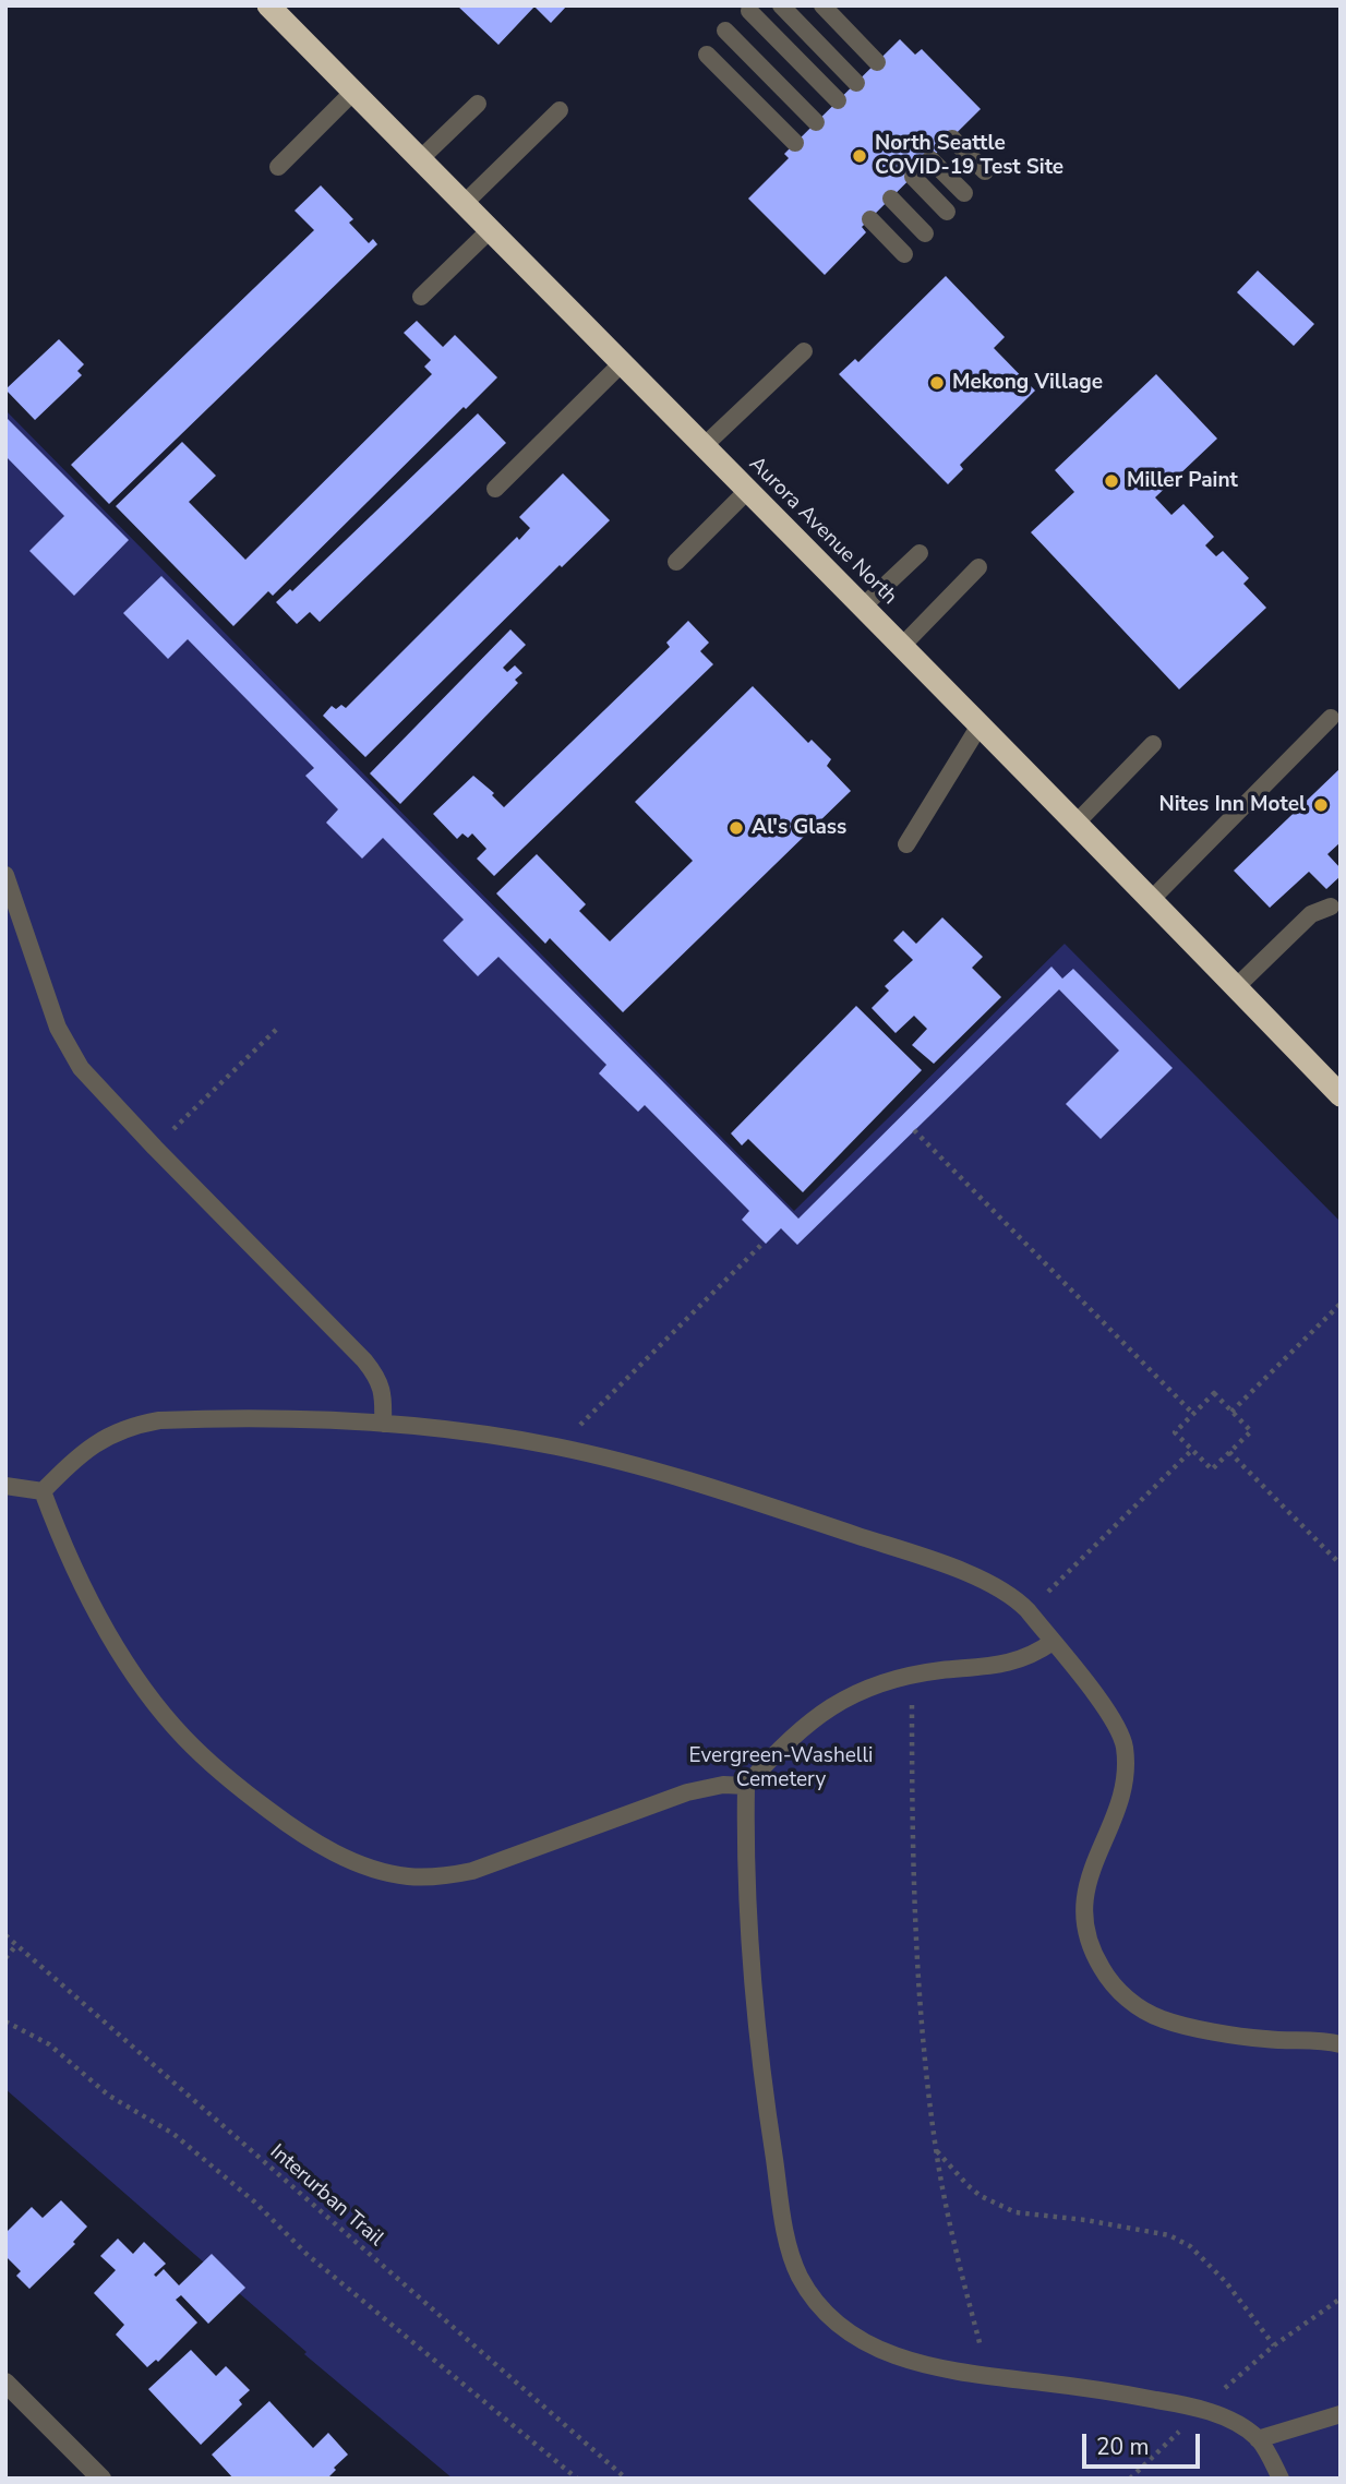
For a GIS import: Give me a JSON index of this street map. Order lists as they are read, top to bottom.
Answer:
{
  "streets": {
    "highway": ["Aurora Avenue North"],
    "path": ["Interurban Trail"]
  },
  "parks": ["Evergreen-Washelli Cemetery"],
  "places": [
    "North Seattle COVID-19 Test Site",
    "Mekong Village",
    "Miller Paint",
    "Nites Inn Motel",
    "Al's Glass"
  ],
  "scale_bar": "20 m"
}
